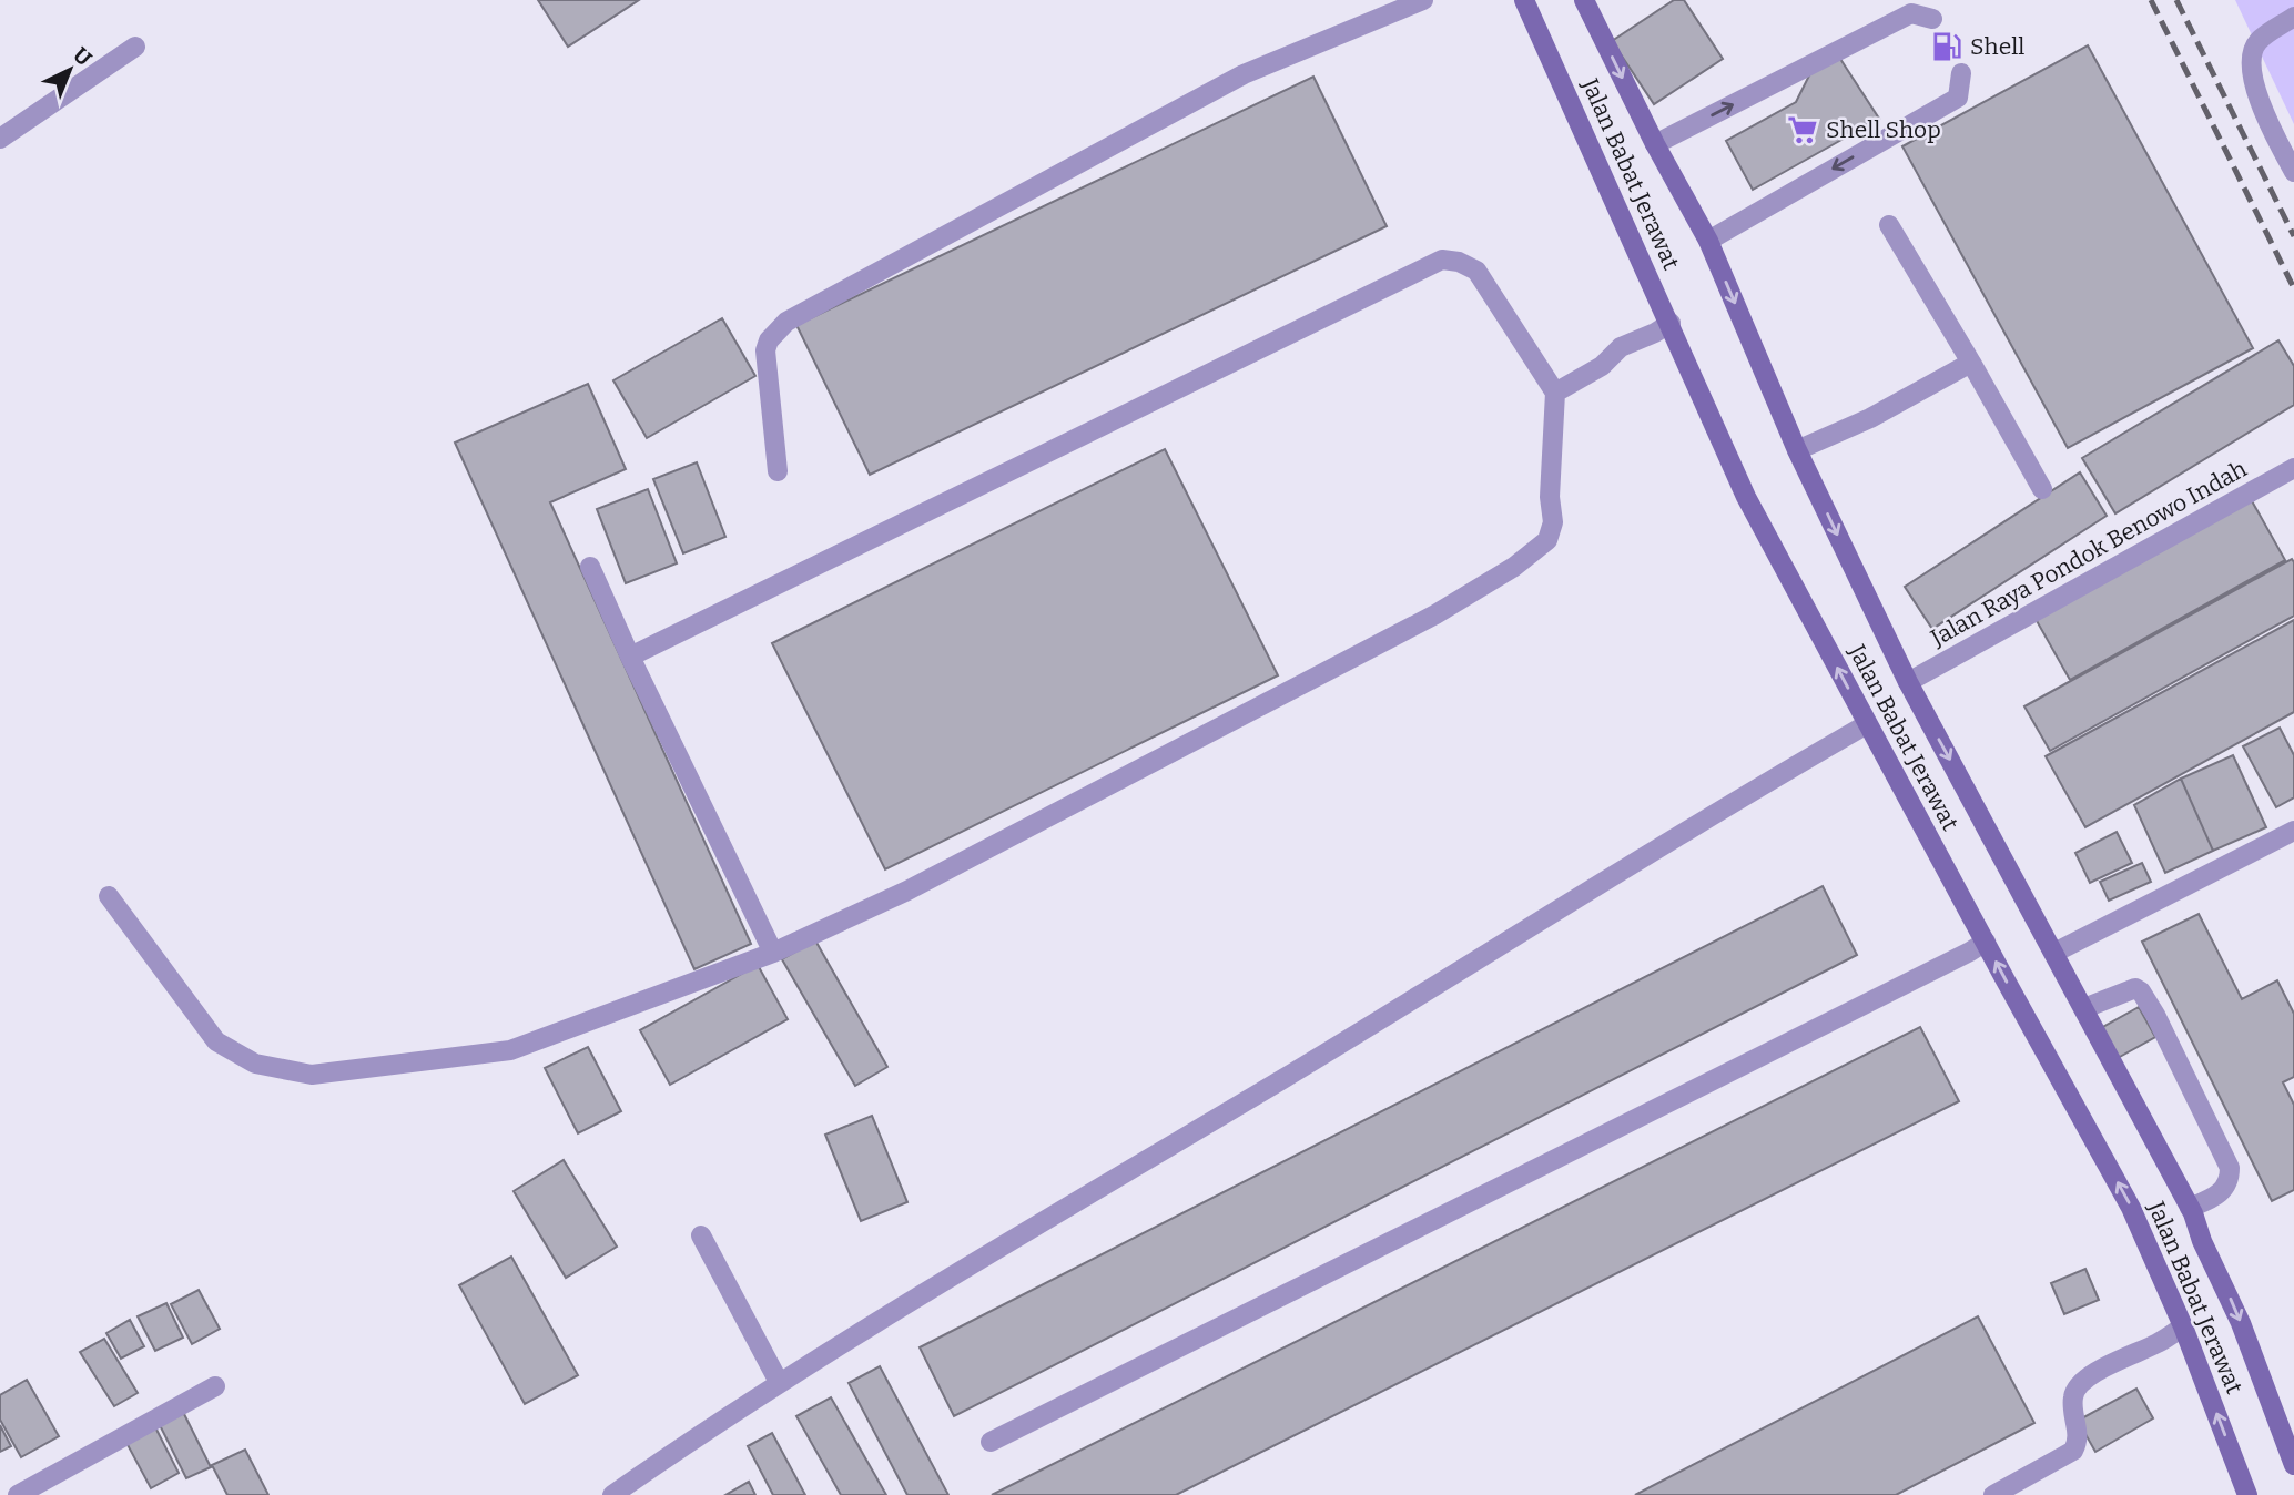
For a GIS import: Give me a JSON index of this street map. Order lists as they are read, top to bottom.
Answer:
{
  "streets": {
    "main road": ["Jalan Babat Jerawat"],
    "street": ["Jalan Raya Pondok Benowo Indah"]
  },
  "crossings": [
    ["Jalan Babat Jerawat", "Jalan Raya Pondok Benowo Indah"]
  ],
  "places": {
    "fuel station": ["Shell"],
    "supermarket": ["Shell Shop"]
  },
  "north": "top right"
}
